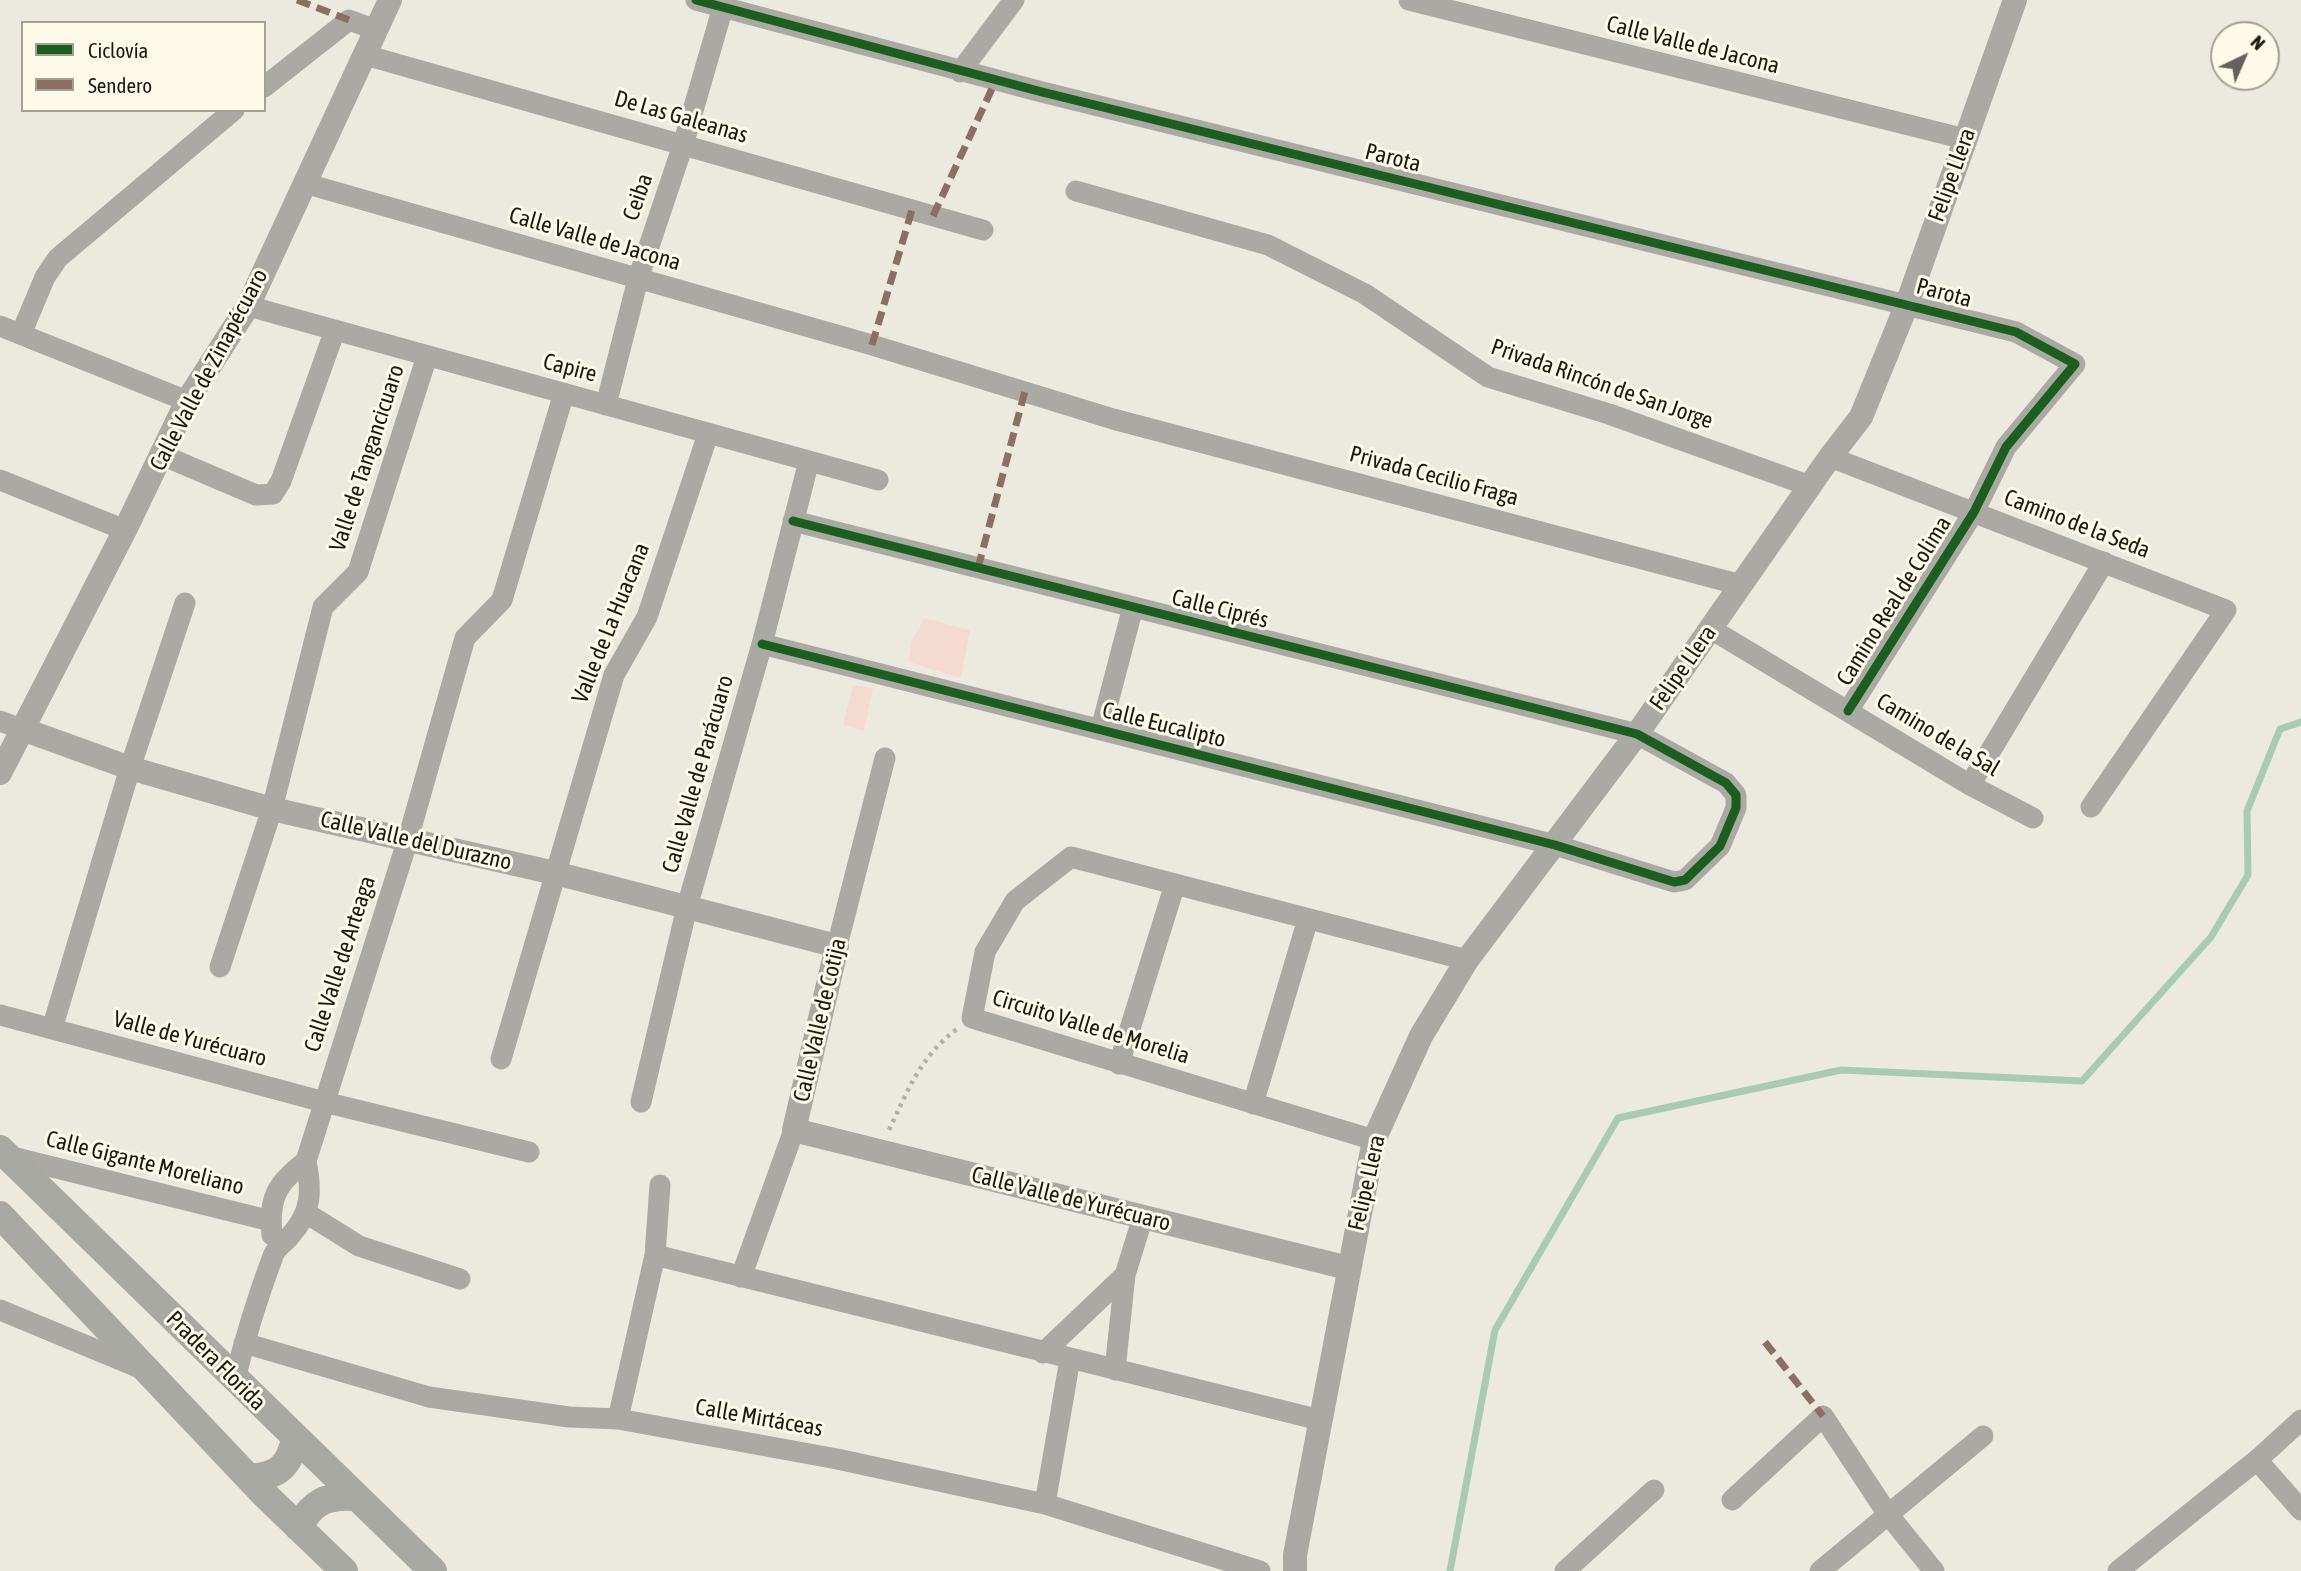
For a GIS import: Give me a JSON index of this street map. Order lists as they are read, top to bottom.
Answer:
{
  "streets": {
    "main road": ["Pradera Florida"],
    "street": [
      "Calle Valle de Jacona",
      "De Las Galeanas",
      "Parota",
      "Felipe Llera",
      "Ceiba",
      "Capire",
      "Calle Valle de Zinapécuaro",
      "Privada Rincón de San Jorge",
      "Valle de Tangancicuaro",
      "Privada Cecilio Fraga",
      "Camino de la Seda",
      "Camino Real de Colima",
      "Calle Ciprés",
      "Valle de La Huacana",
      "Calle Eucalipto",
      "Camino de la Sal",
      "Calle Valle de Parácuaro",
      "Calle Valle del Durazno",
      "Calle Valle de Arteaga",
      "Calle Valle de Cotija",
      "Circuito Valle de Morelia",
      "Valle de Yurécuaro",
      "Calle Gigante Moreliano",
      "Calle Valle de Yurécuaro",
      "Calle Mirtáceas"
    ]
  },
  "crossings": [
    ["Calle Valle de Jacona", "Felipe Llera"],
    ["Calle Valle de Jacona", "Ceiba"],
    ["Calle Valle de Jacona", "Calle Valle de Zinapécuaro"],
    ["Calle Valle de Jacona", "Privada Cecilio Fraga"],
    ["De Las Galeanas", "Ceiba"],
    ["De Las Galeanas", "Calle Valle de Zinapécuaro"],
    ["Parota", "Felipe Llera"],
    ["Parota", "Ceiba"],
    ["Parota", "Camino Real de Colima"],
    ["Felipe Llera", "Privada Rincón de San Jorge"],
    ["Felipe Llera", "Privada Cecilio Fraga"],
    ["Felipe Llera", "Camino de la Seda"],
    ["Felipe Llera", "Calle Ciprés"],
    ["Felipe Llera", "Calle Eucalipto"],
    ["Felipe Llera", "Camino de la Sal"],
    ["Felipe Llera", "Circuito Valle de Morelia"],
    ["Felipe Llera", "Calle Valle de Yurécuaro"],
    ["Ceiba", "Capire"],
    ["Capire", "Calle Valle de Zinapécuaro"],
    ["Capire", "Valle de Tangancicuaro"],
    ["Capire", "Valle de La Huacana"],
    ["Capire", "Calle Valle de Parácuaro"],
    ["Capire", "Calle Valle de Arteaga"],
    ["Calle Valle de Zinapécuaro", "Calle Valle del Durazno"],
    ["Valle de Tangancicuaro", "Calle Valle del Durazno"],
    ["Camino de la Seda", "Camino Real de Colima"],
    ["Camino Real de Colima", "Camino de la Sal"],
    ["Calle Ciprés", "Calle Eucalipto"],
    ["Calle Ciprés", "Calle Valle de Parácuaro"],
    ["Valle de La Huacana", "Calle Valle del Durazno"],
    ["Calle Eucalipto", "Calle Valle de Parácuaro"],
    ["Calle Valle de Parácuaro", "Calle Valle del Durazno"],
    ["Calle Valle del Durazno", "Calle Valle de Arteaga"],
    ["Calle Valle del Durazno", "Calle Valle de Cotija"],
    ["Calle Valle de Arteaga", "Valle de Yurécuaro"],
    ["Calle Valle de Cotija", "Calle Valle de Yurécuaro"],
    ["Calle Gigante Moreliano", "Pradera Florida"]
  ],
  "legend": ["Ciclovía", "Sendero"],
  "north": "top right"
}
